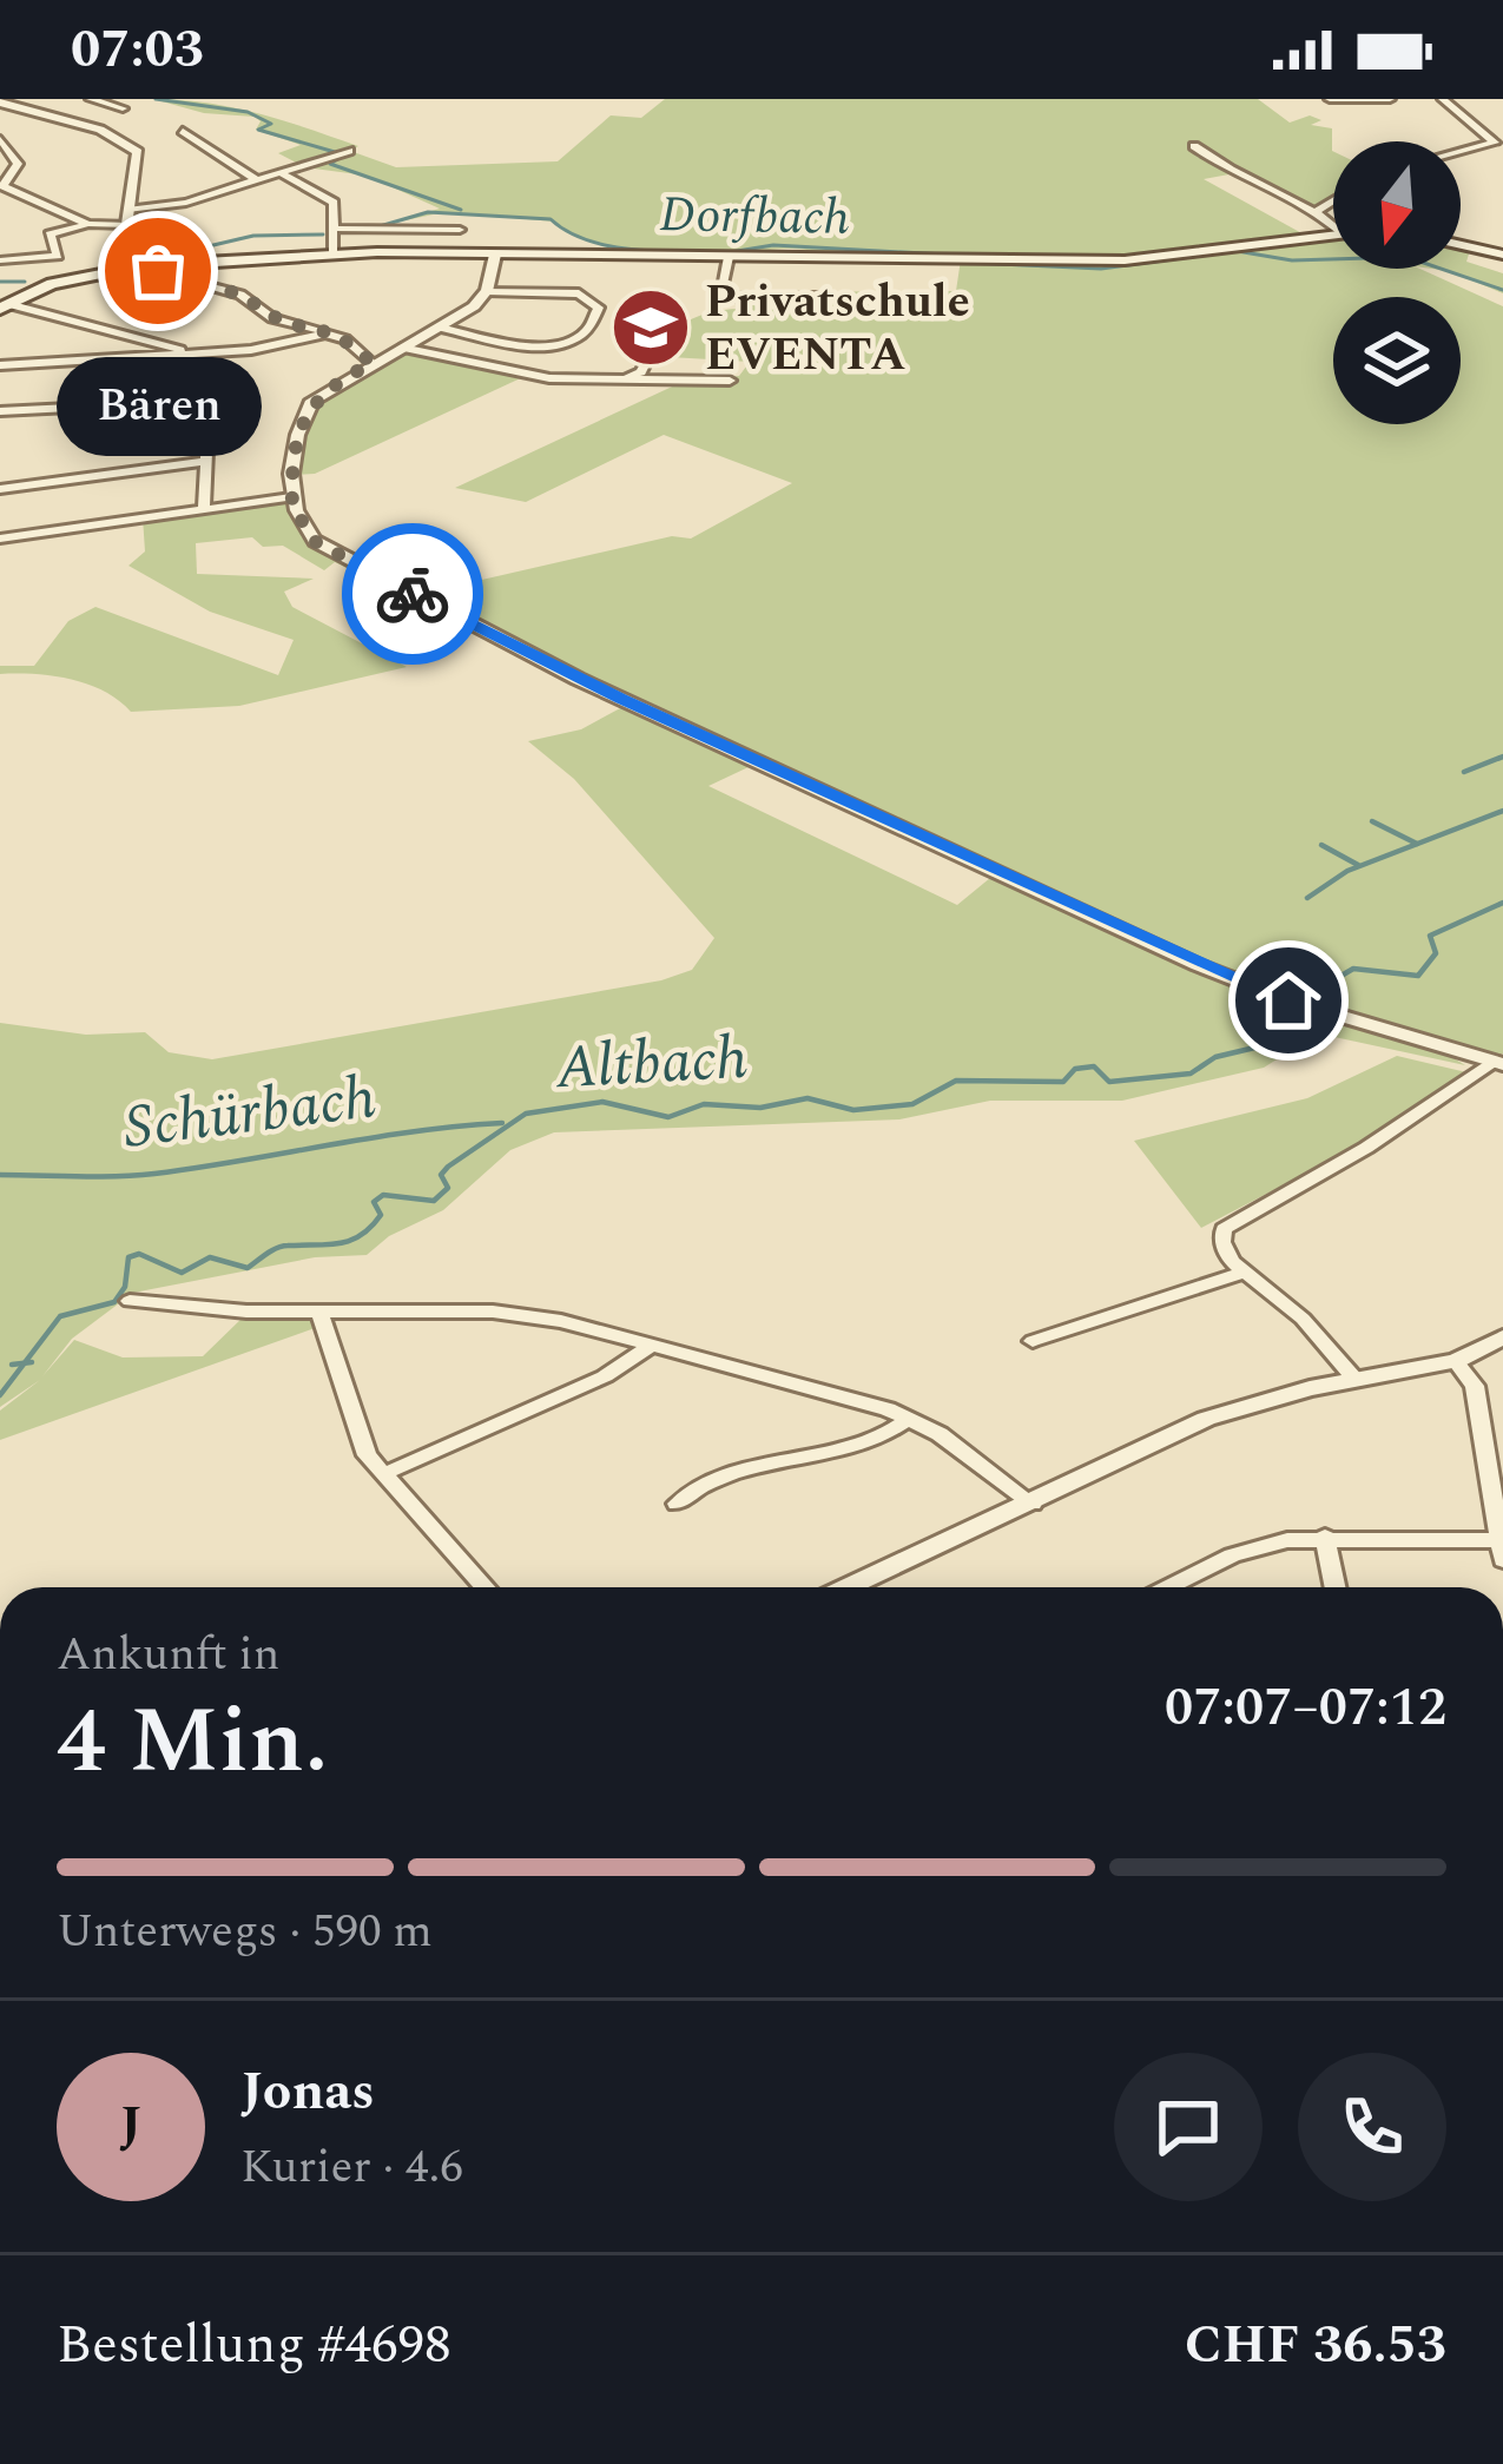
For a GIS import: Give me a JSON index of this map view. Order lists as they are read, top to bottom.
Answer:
{
  "water": ["Dorfbach", "Altbach", "Schürbach"],
  "places": {
    "other": ["Bären"],
    "school or university": ["Privatschule EVENTA"]
  },
  "north": "bottom",
  "page": {
    "status": "07:03",
    "bubble": "Bären",
    "heading": ["4 Min.", "Ankunft in", "07:07–07:12"],
    "panel": [
      "Jonas",
      "Kurier · 4.6",
      "Bestellung #4698",
      "CHF 36.53"
    ],
    "bar": "Unterwegs · 590 m",
    "round": "J"
  }
}
